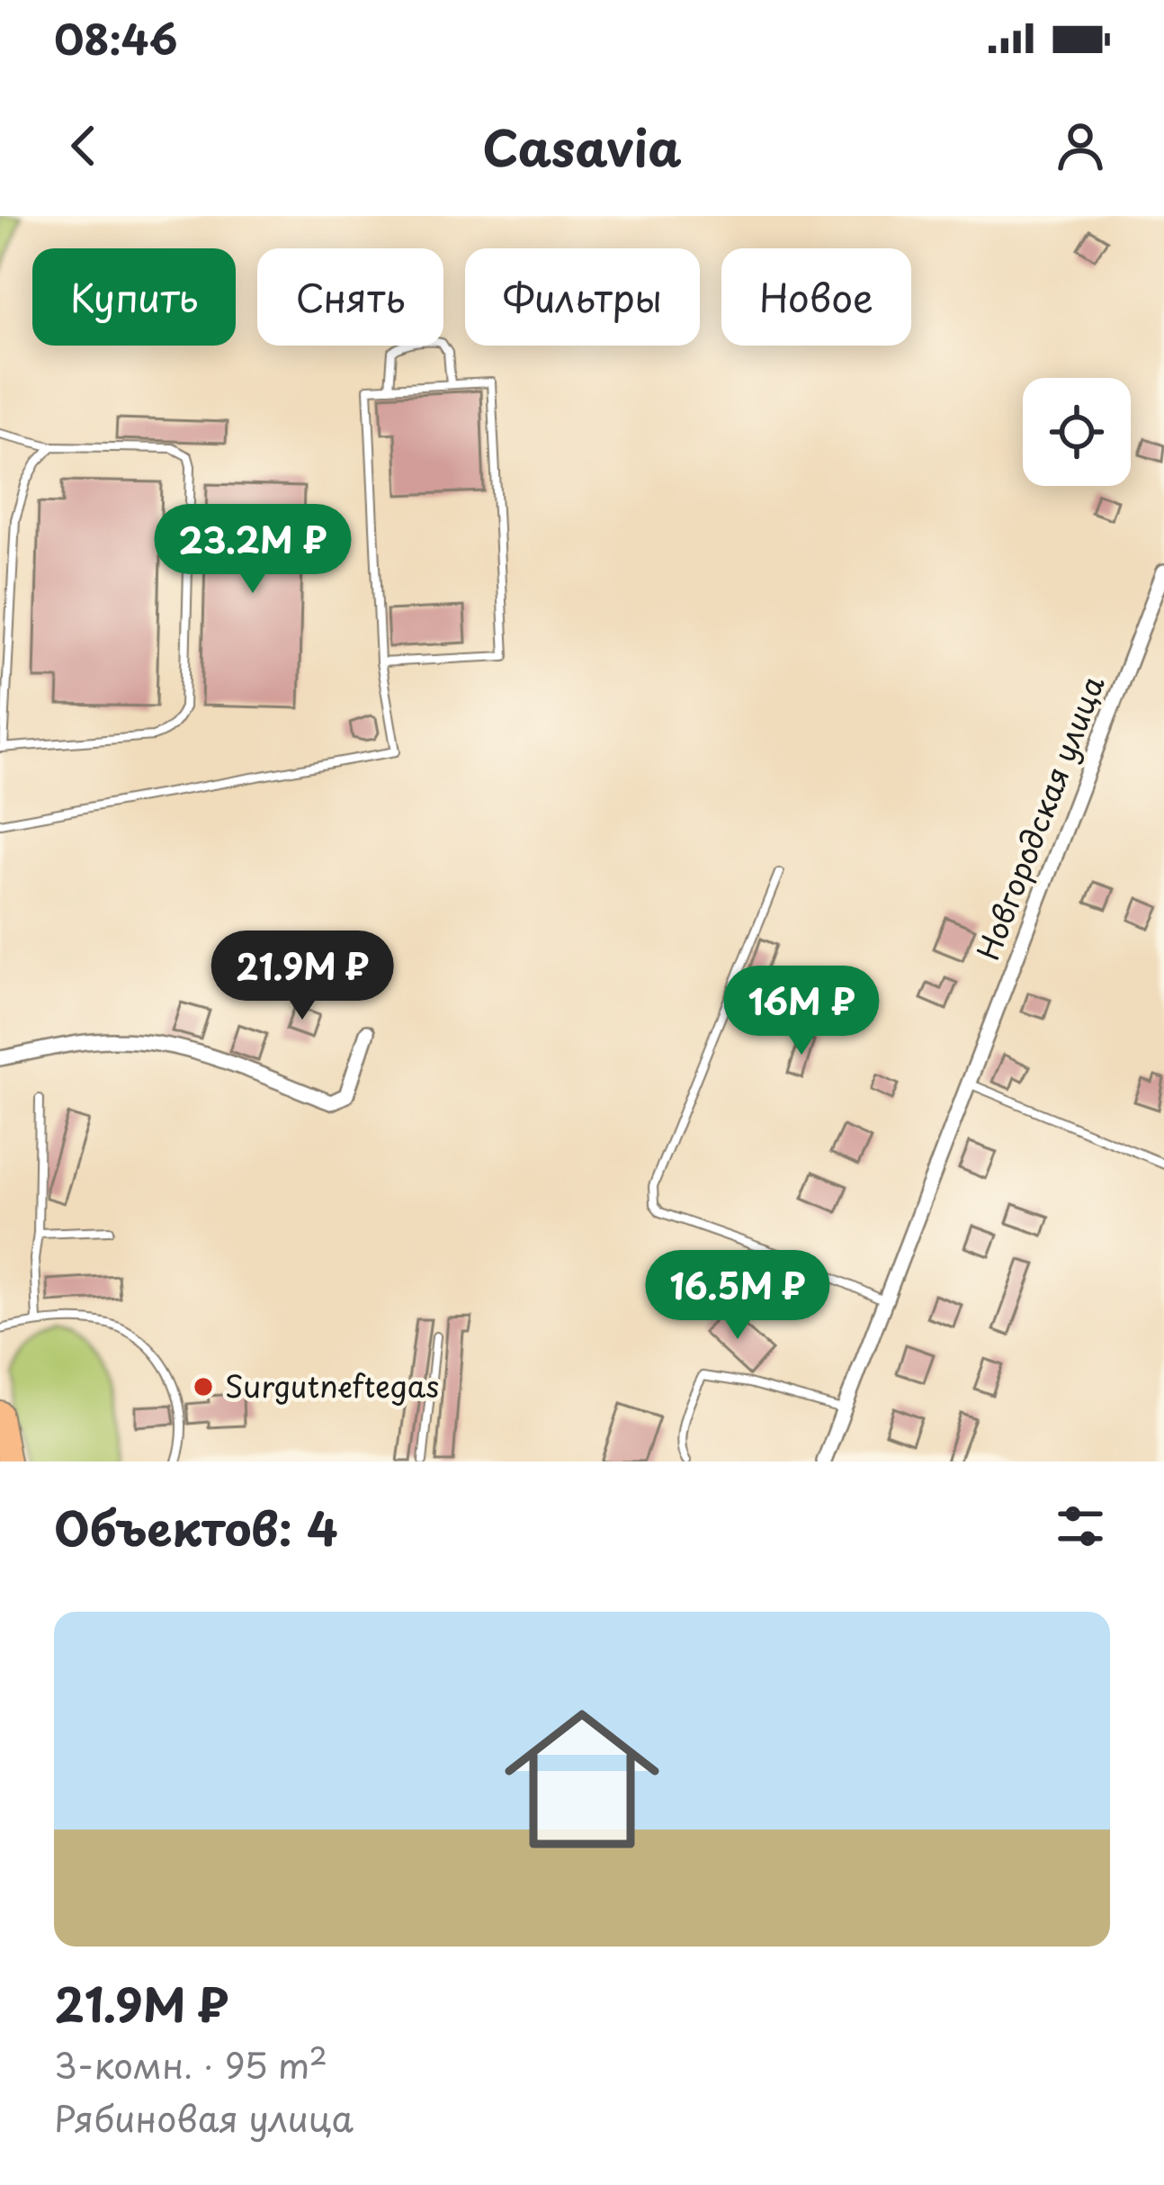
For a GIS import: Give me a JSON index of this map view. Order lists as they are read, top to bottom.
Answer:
{
  "streets": {
    "street": ["Новгородская улица"]
  },
  "places": ["Surgutneftegas"],
  "page": {
    "status": "08:46",
    "header": "Casavia",
    "chip": [
      "Купить",
      "Снять",
      "Фильтры",
      "Новое"
    ],
    "price": [
      "23.2M ₽",
      "21.9M ₽",
      "16M ₽",
      "16.5M ₽"
    ],
    "heading": "Объектов: 4",
    "list": [
      {
        "name": "21.9M ₽",
        "note": "3-комн. · 95 m² · Рябиновая улица"
      }
    ]
  }
}
